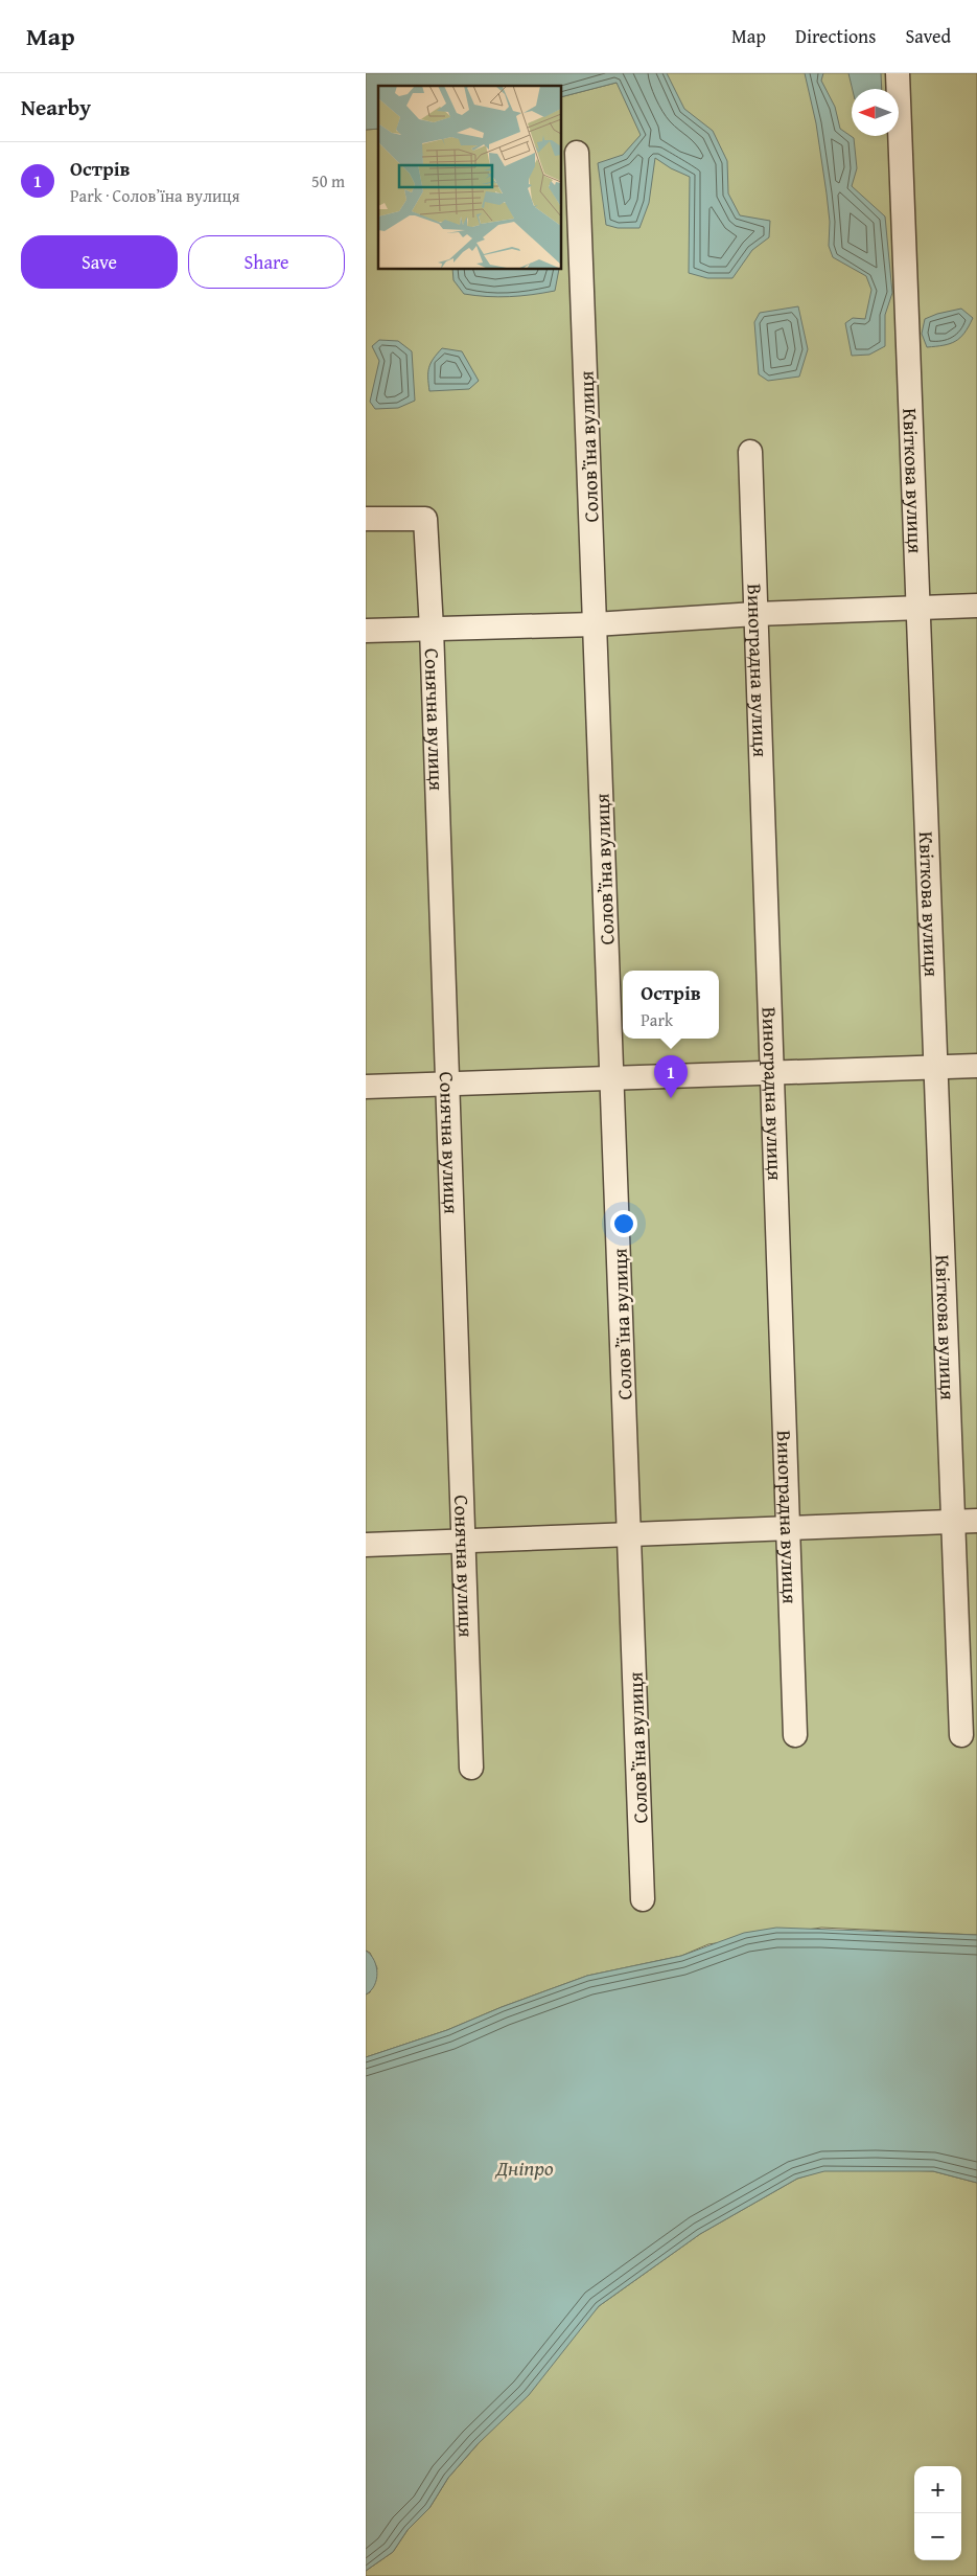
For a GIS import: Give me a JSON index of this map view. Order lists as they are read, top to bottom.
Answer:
{
  "streets": {
    "street": [
      "Соловʼїна вулиця",
      "Квіткова вулиця",
      "Виноградна вулиця",
      "Сонячна вулиця"
    ]
  },
  "water": ["Дніпро"],
  "north": "left",
  "page": {
    "header": "Map",
    "nav": ["Map", "Directions", "Saved"],
    "heading": "Nearby",
    "list": [
      {
        "mark": "1",
        "name": "Острів",
        "note": "Park · Соловʼїна вулиця",
        "value": "50 m"
      }
    ],
    "buttons": ["Save", "Share"],
    "popup": ["Острів", "Park"],
    "pins": "1",
    "map_buttons": ["+", "−"]
  }
}
